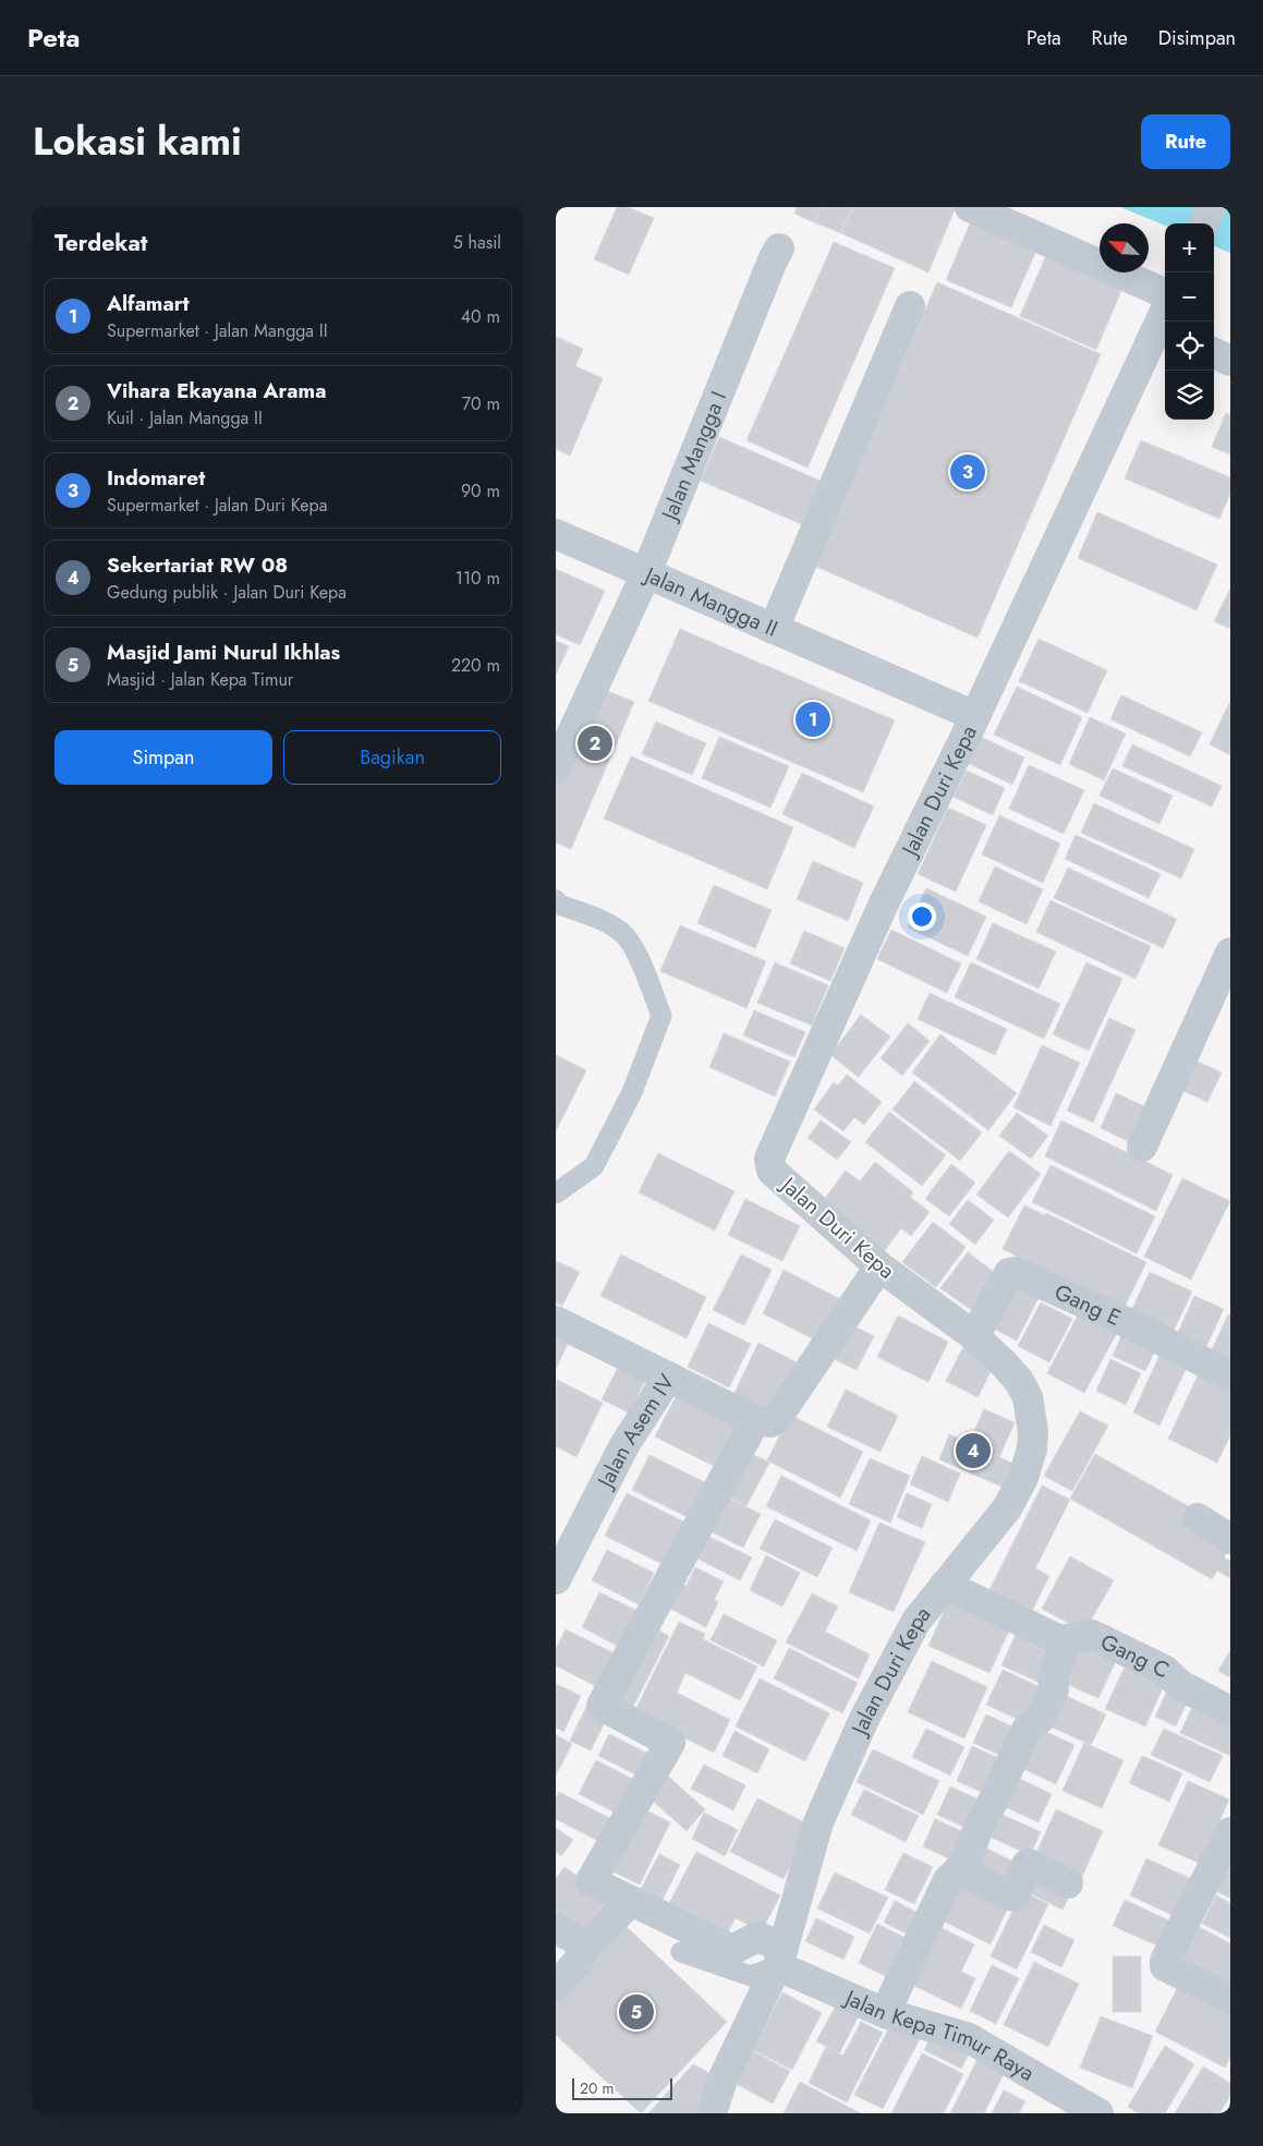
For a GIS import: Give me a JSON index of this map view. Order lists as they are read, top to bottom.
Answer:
{
  "streets": {
    "street": [
      "Jalan Mangga I",
      "Jalan Mangga II",
      "Jalan Duri Kepa",
      "Gang E",
      "Jalan Asem IV",
      "Gang C",
      "Jalan Kepa Timur Raya"
    ]
  },
  "crossings": [
    ["Jalan Mangga I", "Jalan Mangga II"],
    ["Jalan Mangga II", "Jalan Duri Kepa"],
    ["Jalan Duri Kepa", "Gang E"],
    ["Jalan Duri Kepa", "Gang C"],
    ["Jalan Duri Kepa", "Jalan Kepa Timur Raya"]
  ],
  "scale_bar": "20 m",
  "north": "top left",
  "page": {
    "header": "Peta",
    "nav": ["Peta", "Rute", "Disimpan"],
    "title": "Lokasi kami",
    "buttons": [
      "Rute",
      ["Simpan", "Bagikan"]
    ],
    "heading": ["Terdekat", "5 hasil"],
    "map_buttons": ["+", "−"],
    "list": [
      {
        "mark": "1",
        "name": "Alfamart",
        "note": "Supermarket · Jalan Mangga II",
        "value": "40 m"
      },
      {
        "mark": "2",
        "name": "Vihara Ekayana Arama",
        "note": "Kuil · Jalan Mangga II",
        "value": "70 m"
      },
      {
        "mark": "3",
        "name": "Indomaret",
        "note": "Supermarket · Jalan Duri Kepa",
        "value": "90 m"
      },
      {
        "mark": "4",
        "name": "Sekertariat RW 08",
        "note": "Gedung publik · Jalan Duri Kepa",
        "value": "110 m"
      },
      {
        "mark": "5",
        "name": "Masjid Jami Nurul Ikhlas",
        "note": "Masjid · Jalan Kepa Timur",
        "value": "220 m"
      }
    ],
    "pins": [
      "3",
      "1",
      "2",
      "4",
      "5"
    ],
    "scale": "20 m"
  }
}
